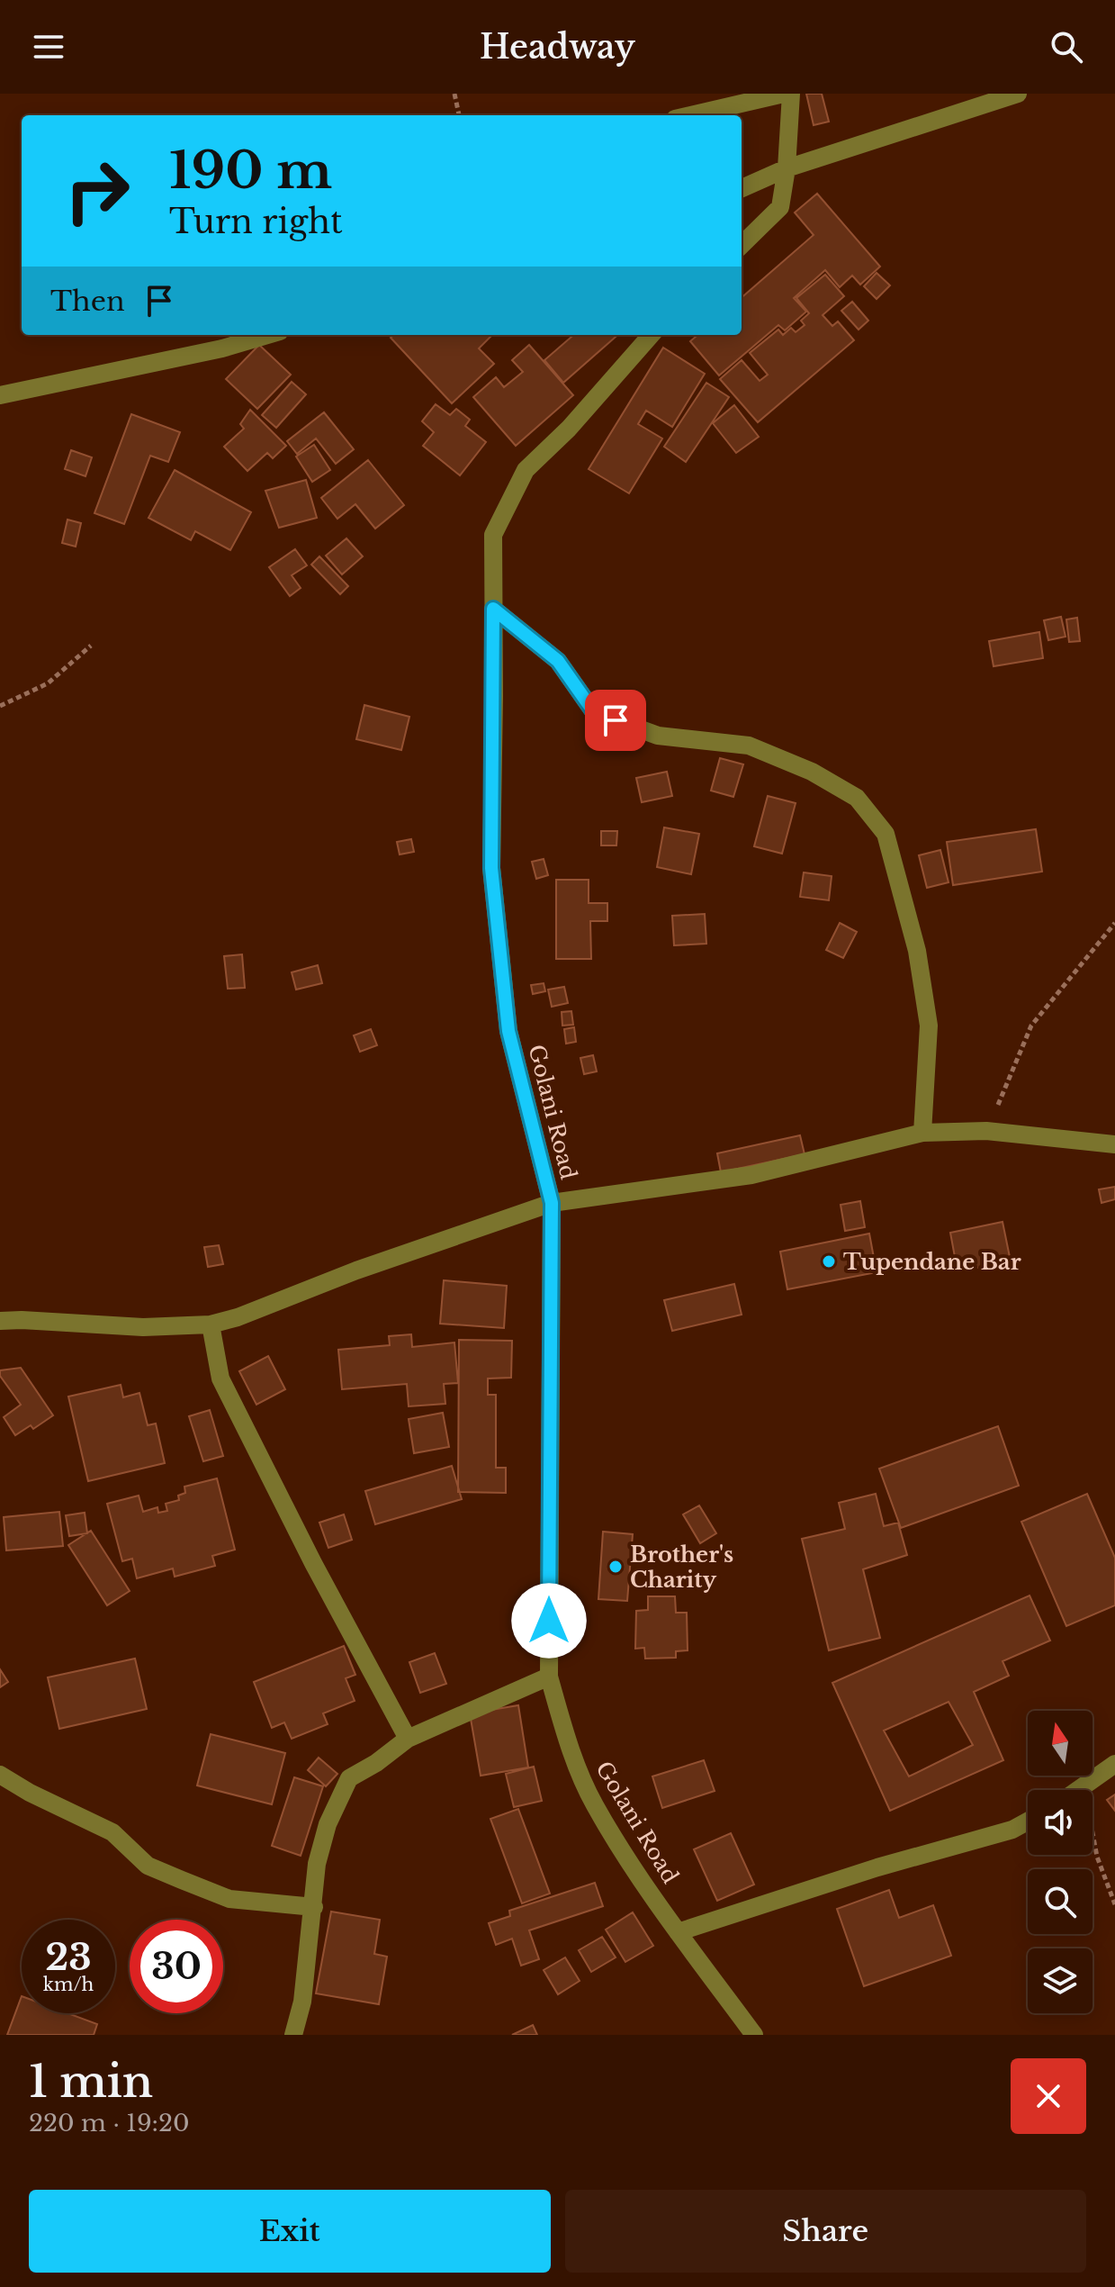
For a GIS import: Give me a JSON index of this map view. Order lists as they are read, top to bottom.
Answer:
{
  "streets": {
    "street": ["Golani Road"]
  },
  "places": ["Tupendane Bar", "Brother's Charity"],
  "north": "top",
  "page": {
    "header": "Headway",
    "turn": ["190 m", "Turn right"],
    "then": "Then",
    "speed": "23 km/h",
    "limit": "30",
    "heading": ["1 min", "220 m · 19:20"],
    "buttons": ["Exit", "Share"]
  }
}
